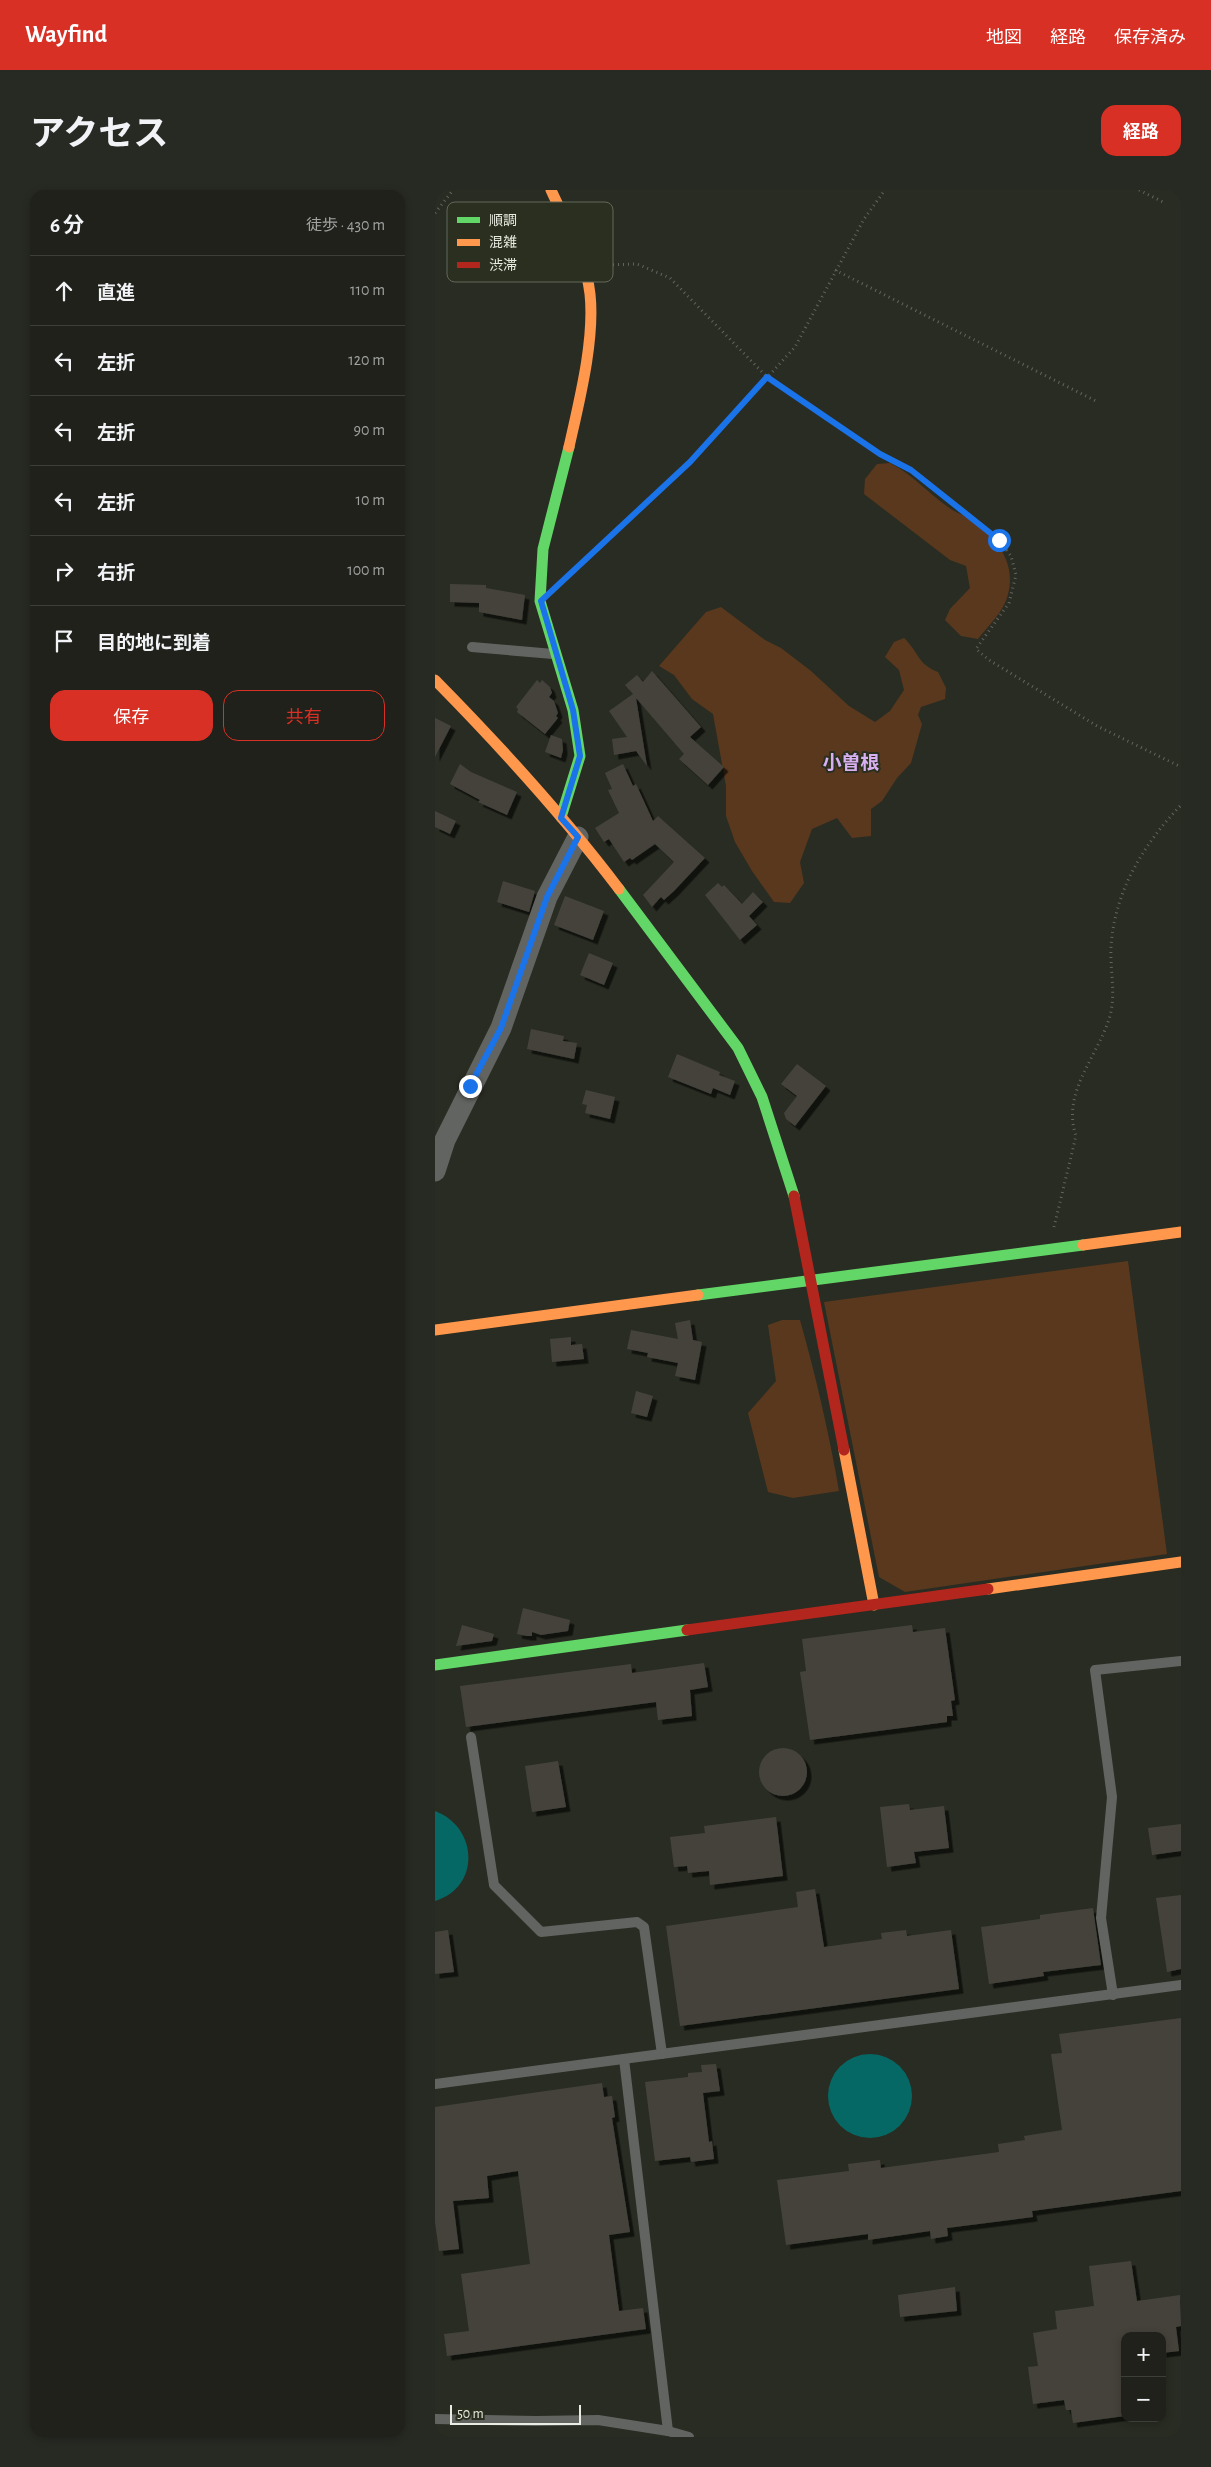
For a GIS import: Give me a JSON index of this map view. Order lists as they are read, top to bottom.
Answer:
{
  "districts": ["小曽根"],
  "legend": ["順調", "混雑", "渋滞"],
  "scale_bar": "50 m",
  "page": {
    "header": "Wayfind",
    "nav": ["地図", "経路", "保存済み"],
    "title": "アクセス",
    "buttons": [
      "経路",
      ["保存", "共有"]
    ],
    "heading": ["6 分", "徒歩 · 430 m"],
    "list": [
      ["直進", "110 m"],
      ["左折", "120 m"],
      ["左折", "90 m"],
      ["左折", "10 m"],
      ["右折", "100 m"],
      "目的地に到着"
    ],
    "map_buttons": ["+", "−"],
    "scale": "50 m"
  }
}
